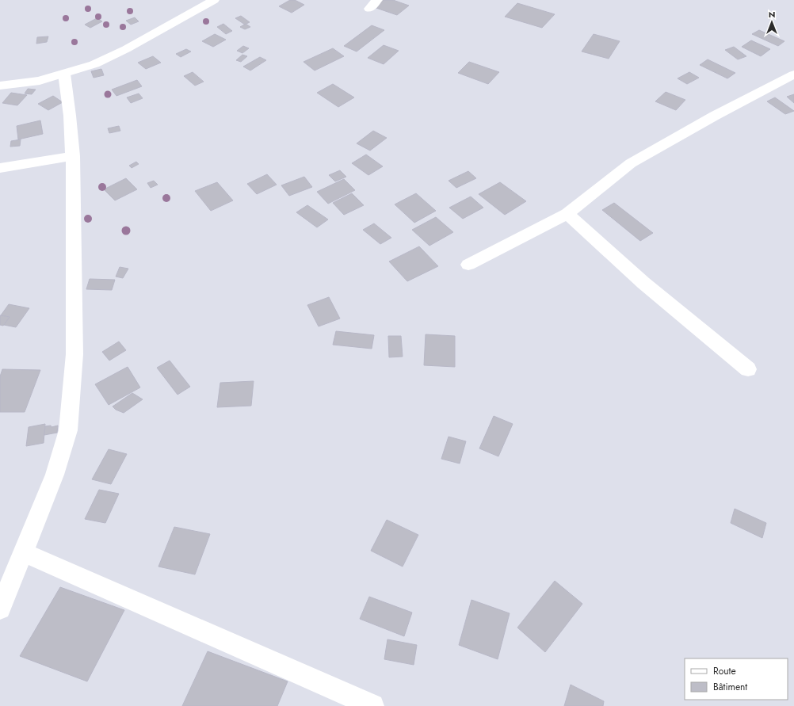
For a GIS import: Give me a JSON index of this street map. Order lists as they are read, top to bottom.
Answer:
{
  "legend": ["Route", "Bâtiment"],
  "north": "top"
}
